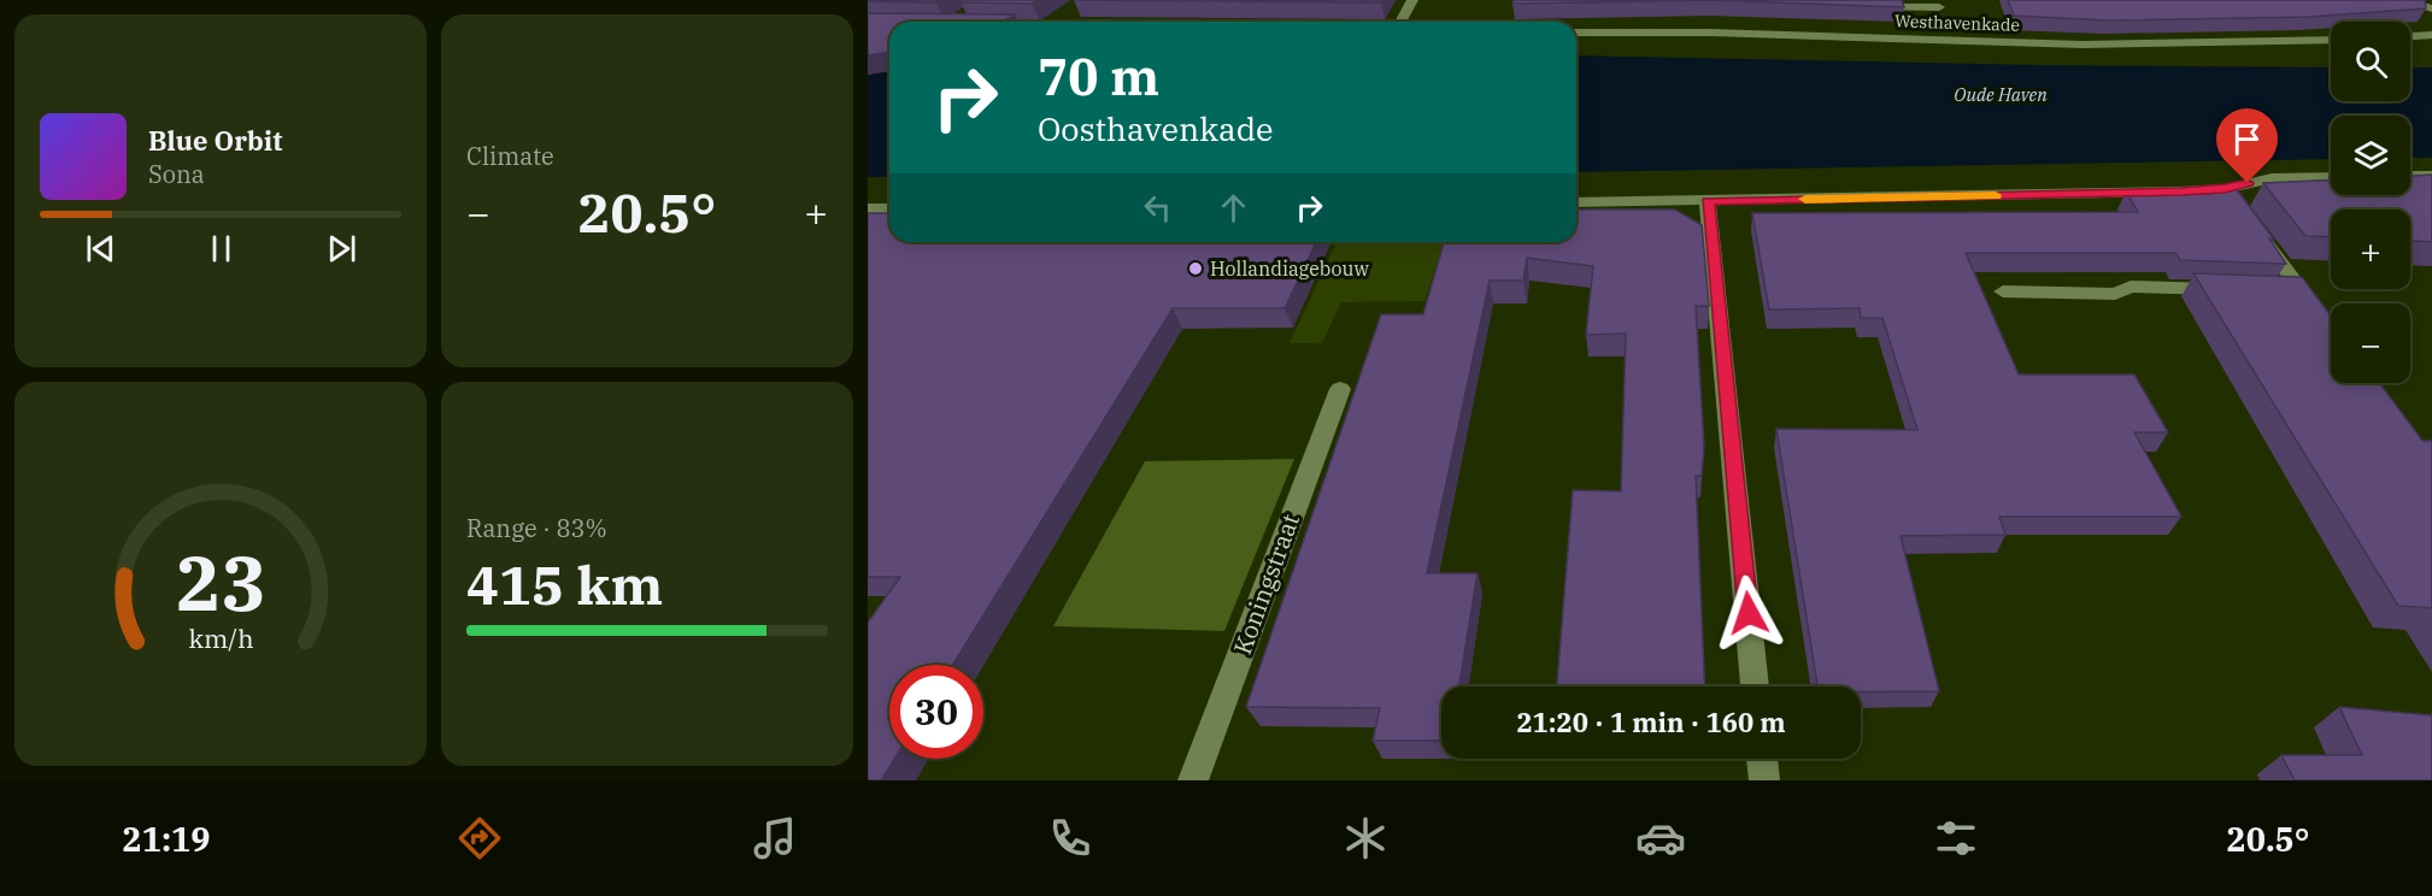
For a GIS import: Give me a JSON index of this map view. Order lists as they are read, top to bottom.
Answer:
{
  "streets": {
    "street": ["Westhavenkade", "Koningstraat"]
  },
  "water": ["Oude Haven"],
  "places": ["Hollandiagebouw"],
  "page": {
    "tile": [
      "Climate",
      ["Range · 83%", "415 km"]
    ],
    "map_buttons": ["+", "−"],
    "turn": ["70 m", "Oosthavenkade"],
    "song": ["Blue Orbit", "Sona"],
    "heat": ["−", "20.5°", "+"],
    "limit": "30",
    "trip": "21:20 · 1 min · 160 m",
    "tabs": ["21:19", "20.5°"],
    "gauge": ["23", "km/h"]
  }
}
